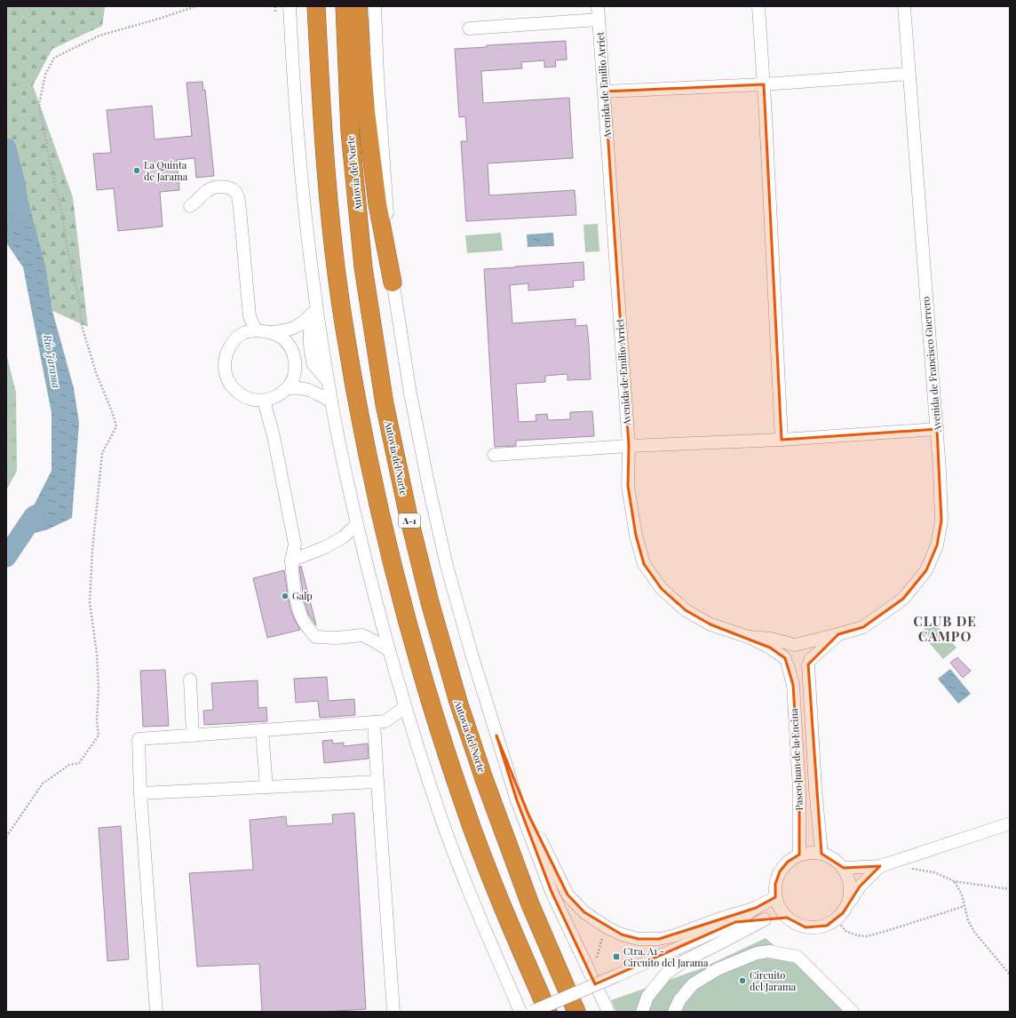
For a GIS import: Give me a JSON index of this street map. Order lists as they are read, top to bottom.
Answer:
{
  "streets": {
    "highway": ["Autovía del Norte", "A-1"],
    "street": ["Avenida de Emilio Arriet", "Avenida de Francisco Guerrero", "Paseo Juan de la Encina"]
  },
  "crossings": [
    ["Avenida de Emilio Arriet", "Avenida de Francisco Guerrero"],
    ["Avenida de Emilio Arriet", "Paseo Juan de la Encina"],
    ["Avenida de Francisco Guerrero", "Paseo Juan de la Encina"]
  ],
  "districts": ["CLUB DE CAMPO"],
  "water": ["Río Jarama"],
  "places": {
    "other": ["La Quinta de Jarama", "Galp", "Circuito del Jarama"],
    "transit": ["Ctra. A1 - Circuito del Jarama"]
  }
}
